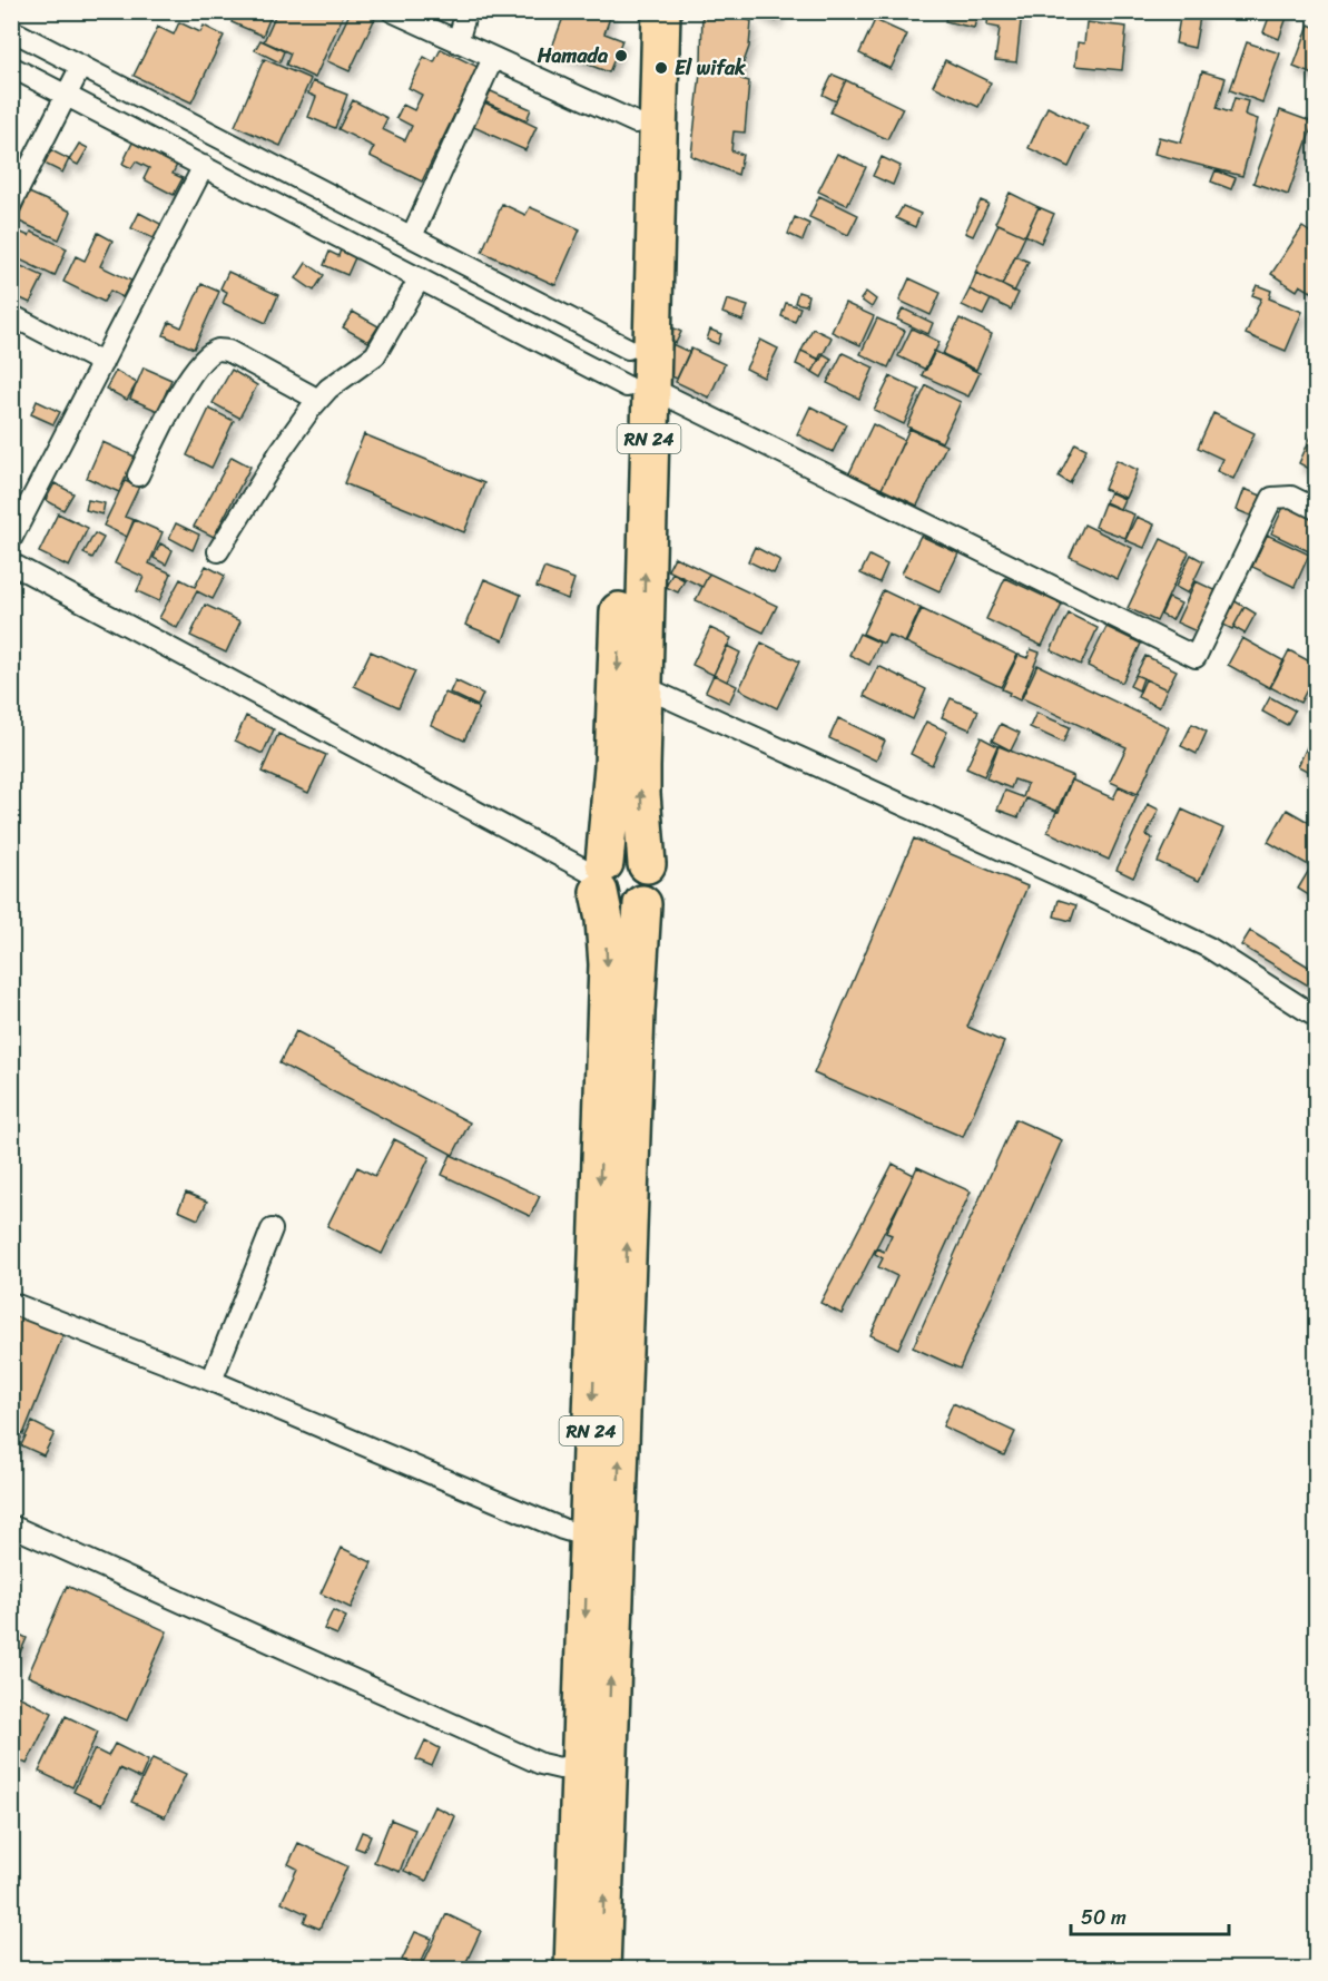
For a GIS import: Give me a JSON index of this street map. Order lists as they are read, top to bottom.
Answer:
{
  "streets": {
    "highway": ["RN 24"]
  },
  "places": ["Hamada", "El wifak"],
  "scale_bar": "50 m"
}
